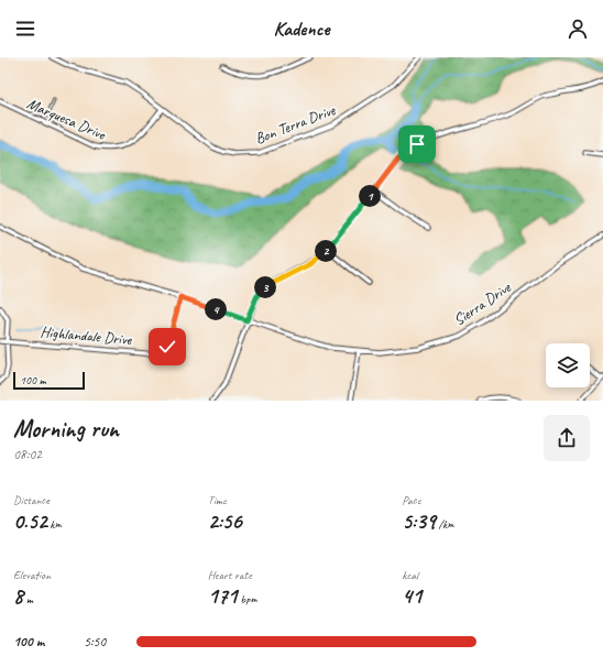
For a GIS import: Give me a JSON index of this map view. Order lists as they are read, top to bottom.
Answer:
{
  "streets": {
    "street": [
      "Marquesa Drive",
      "Bon Terra Drive",
      "Sierra Drive",
      "Highlandale Drive"
    ]
  },
  "crossings": [
    ["Marquesa Drive", "Bon Terra Drive"],
    ["Sierra Drive", "Highlandale Drive"]
  ],
  "scale_bar": "100 m",
  "page": {
    "header": "Kadence",
    "pins": [
      "1",
      "2",
      "3",
      "4"
    ],
    "scale": "100 m",
    "heading": ["Morning run", "08:02"],
    "stats": [
      ["Distance", "0.52 km"],
      ["Time", "2:56"],
      ["Pace", "5:39 /km"],
      ["Elevation", "8 m"],
      ["Heart rate", "171 bpm"],
      ["kcal", "41"]
    ],
    "list": [
      {
        "name": "100 m",
        "note": "5:50"
      }
    ]
  }
}
